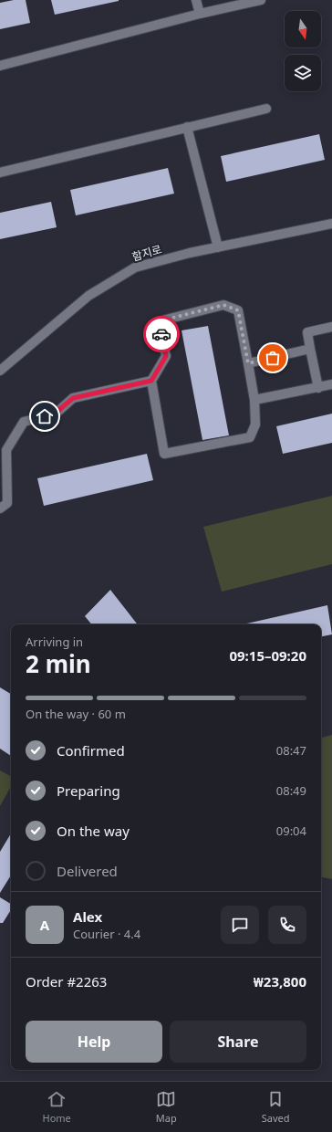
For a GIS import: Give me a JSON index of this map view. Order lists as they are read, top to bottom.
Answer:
{
  "streets": {
    "street": ["함지로"]
  },
  "north": "bottom",
  "page": {
    "heading": ["2 min", "Arriving in", "09:15–09:20"],
    "panel": [
      "Alex",
      "Courier · 4.4",
      "Order #2263",
      "₩23,800"
    ],
    "bar": "On the way · 60 m",
    "list": [
      ["Confirmed", "08:47"],
      ["Preparing", "08:49"],
      ["On the way", "09:04"],
      "Delivered"
    ],
    "round": "A",
    "buttons": ["Help", "Share"],
    "tabs": ["Home", "Map", "Saved"]
  }
}
